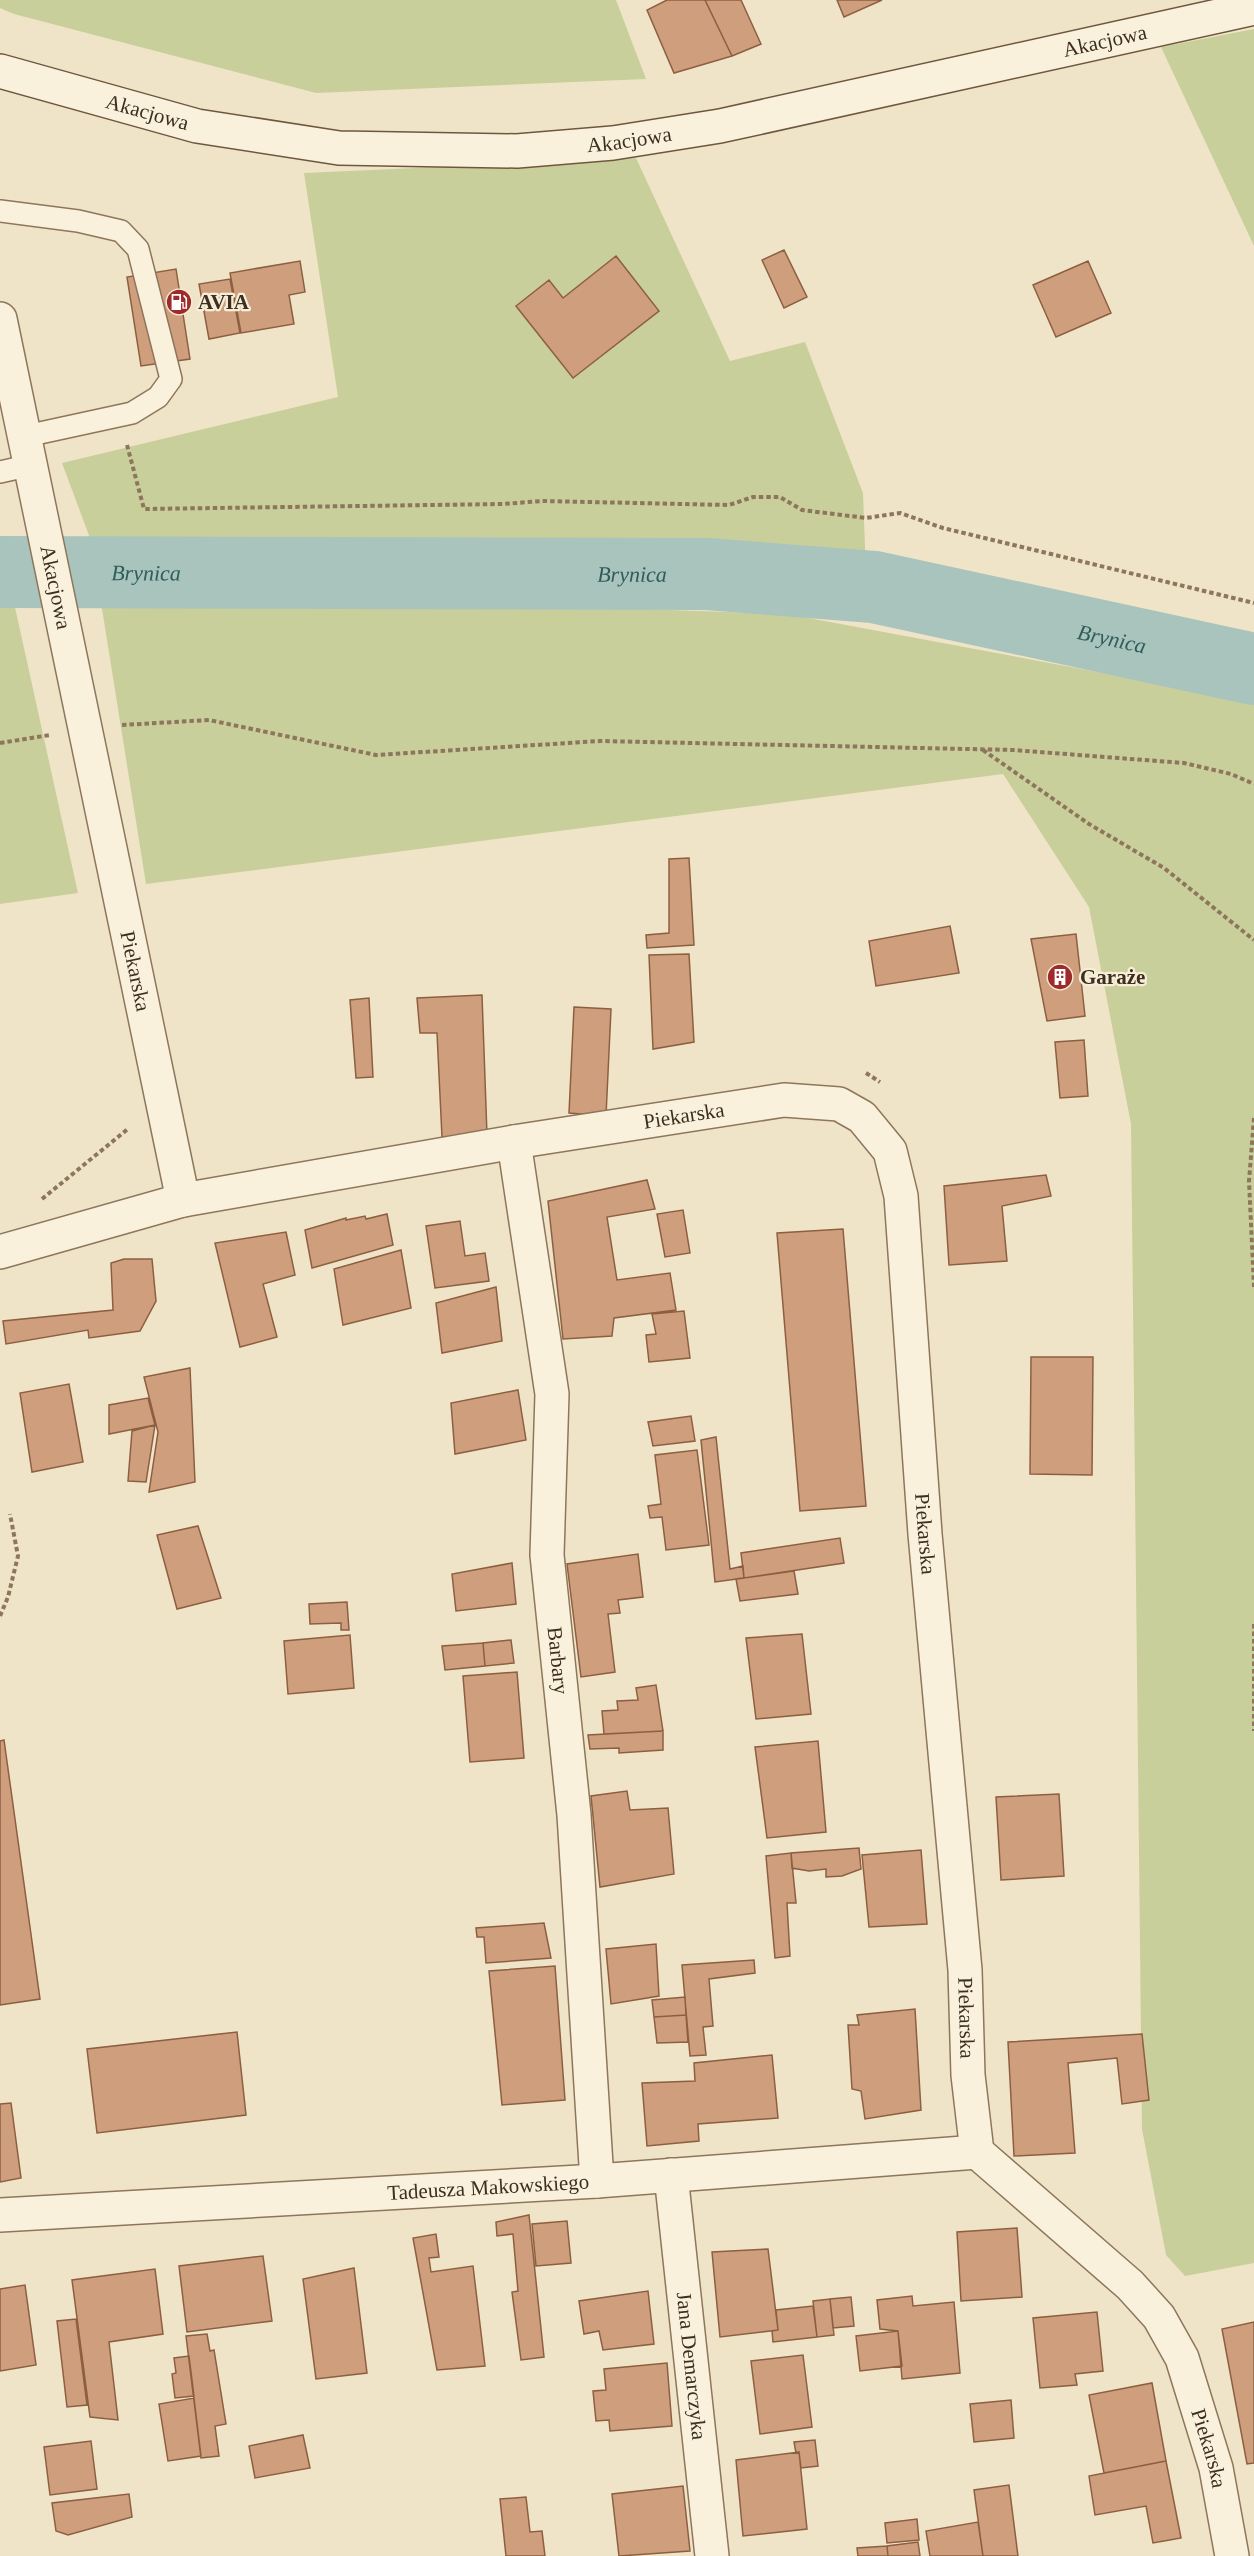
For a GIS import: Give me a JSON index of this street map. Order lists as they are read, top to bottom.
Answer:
{
  "streets": {
    "street": [
      "Akacjowa",
      "Piekarska",
      "Barbary",
      "Tadeusza Makowskiego",
      "Jana Demarczyka"
    ]
  },
  "crossings": [
    ["Akacjowa", "Piekarska"],
    ["Piekarska", "Barbary"],
    ["Piekarska", "Tadeusza Makowskiego"],
    ["Barbary", "Tadeusza Makowskiego"],
    ["Tadeusza Makowskiego", "Jana Demarczyka"]
  ],
  "water": ["Brynica"],
  "places": {
    "fuel station": ["AVIA"],
    "building": ["Garaże"]
  }
}
